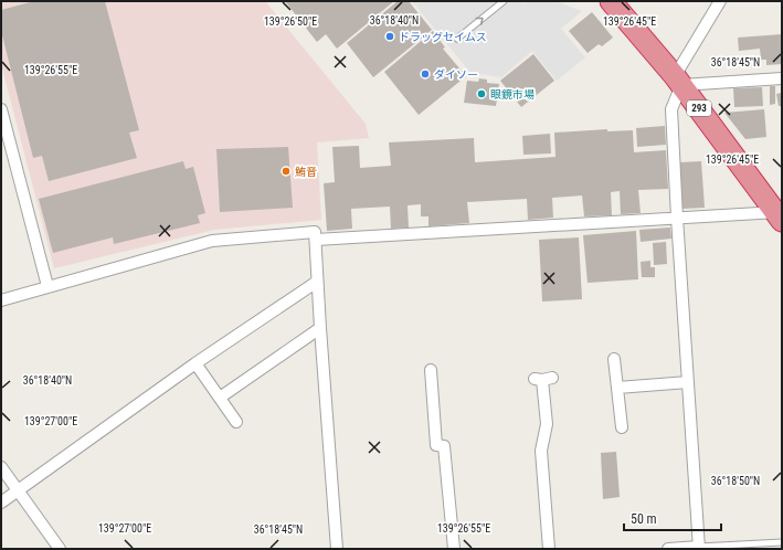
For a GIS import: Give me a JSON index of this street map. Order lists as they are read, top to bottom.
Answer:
{
  "streets": {
    "highway": ["293"]
  },
  "places": [
    "ドラッグセイムス",
    "ダイソー",
    "眼鏡市場",
    "鮪音"
  ],
  "scale_bar": "50 m",
  "coordinates": [
    "36°18'40\"N",
    "139°26'50\"E",
    "139°26'45\"E",
    "36°18'45\"N",
    "139°26'55\"E",
    "139°27'00\"E",
    "36°18'50\"N"
  ]
}
